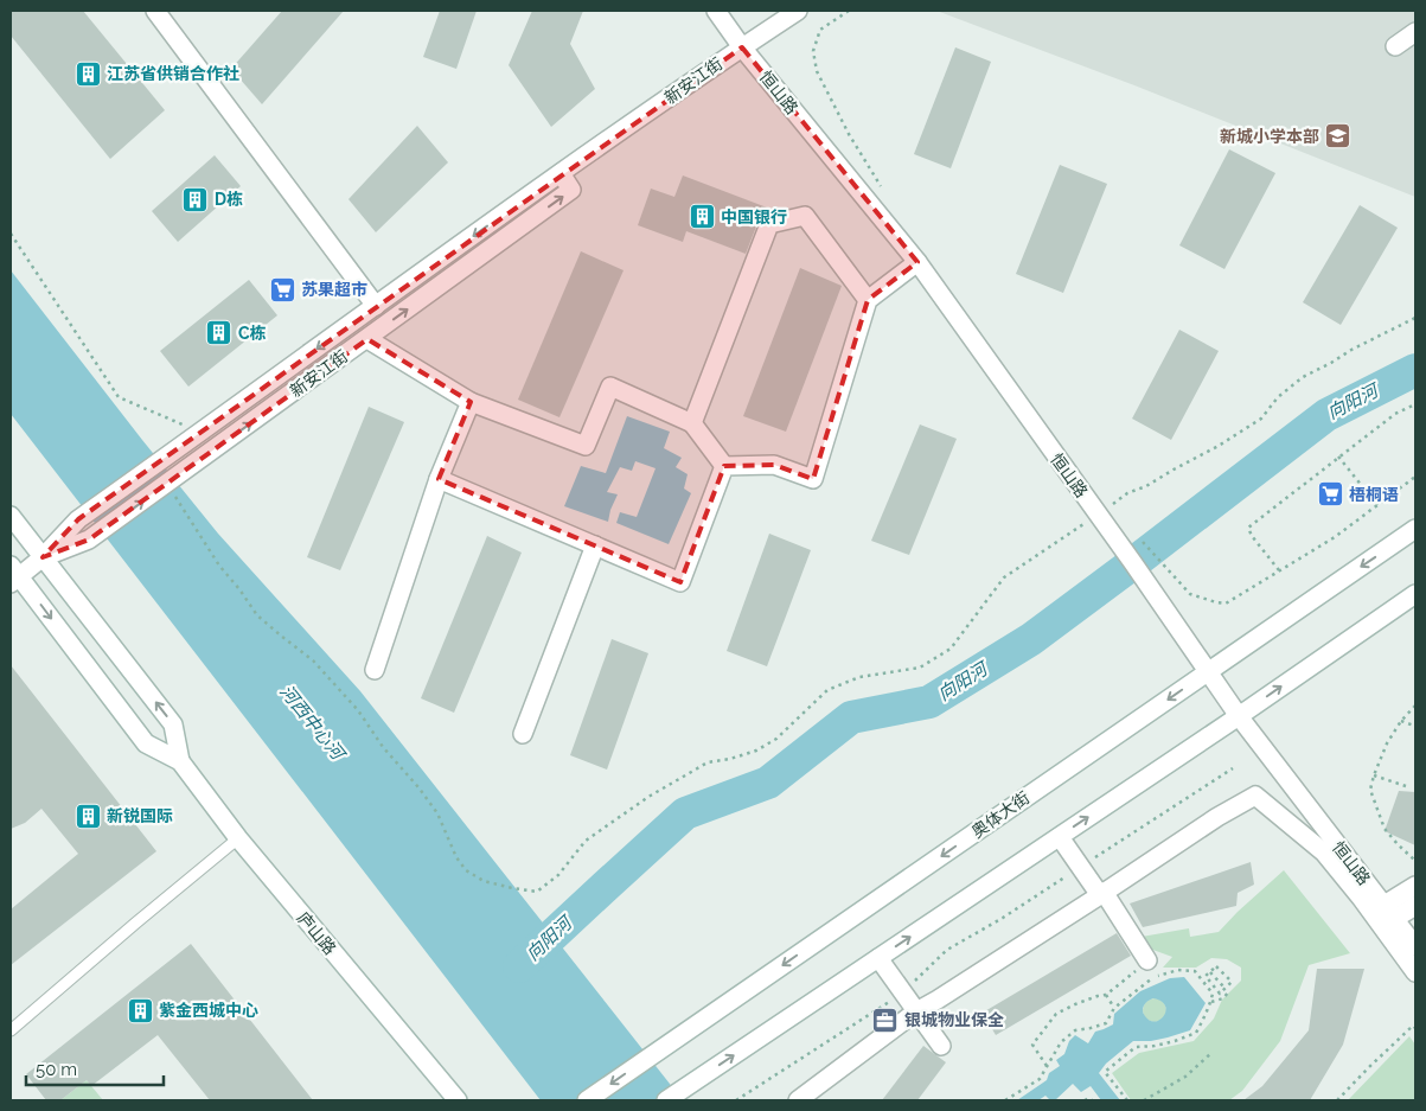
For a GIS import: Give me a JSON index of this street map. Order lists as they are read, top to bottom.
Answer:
{
  "streets": {
    "street": [
      "新安江街",
      "恒山路",
      "奥体大街",
      "庐山路"
    ]
  },
  "crossings": [
    ["新安江街", "恒山路"],
    ["新安江街", "庐山路"],
    ["恒山路", "奥体大街"]
  ],
  "water": ["向阳河", "河西中心河"],
  "places": {
    "building": [
      "江苏省供销合作社",
      "D栋",
      "中国银行",
      "C栋",
      "新锐国际",
      "紫金西城中心"
    ],
    "school or university": ["新城小学本部"],
    "supermarket": ["苏果超市", "梧桐语"],
    "office": ["银城物业保全"]
  },
  "scale_bar": "50 m"
}
